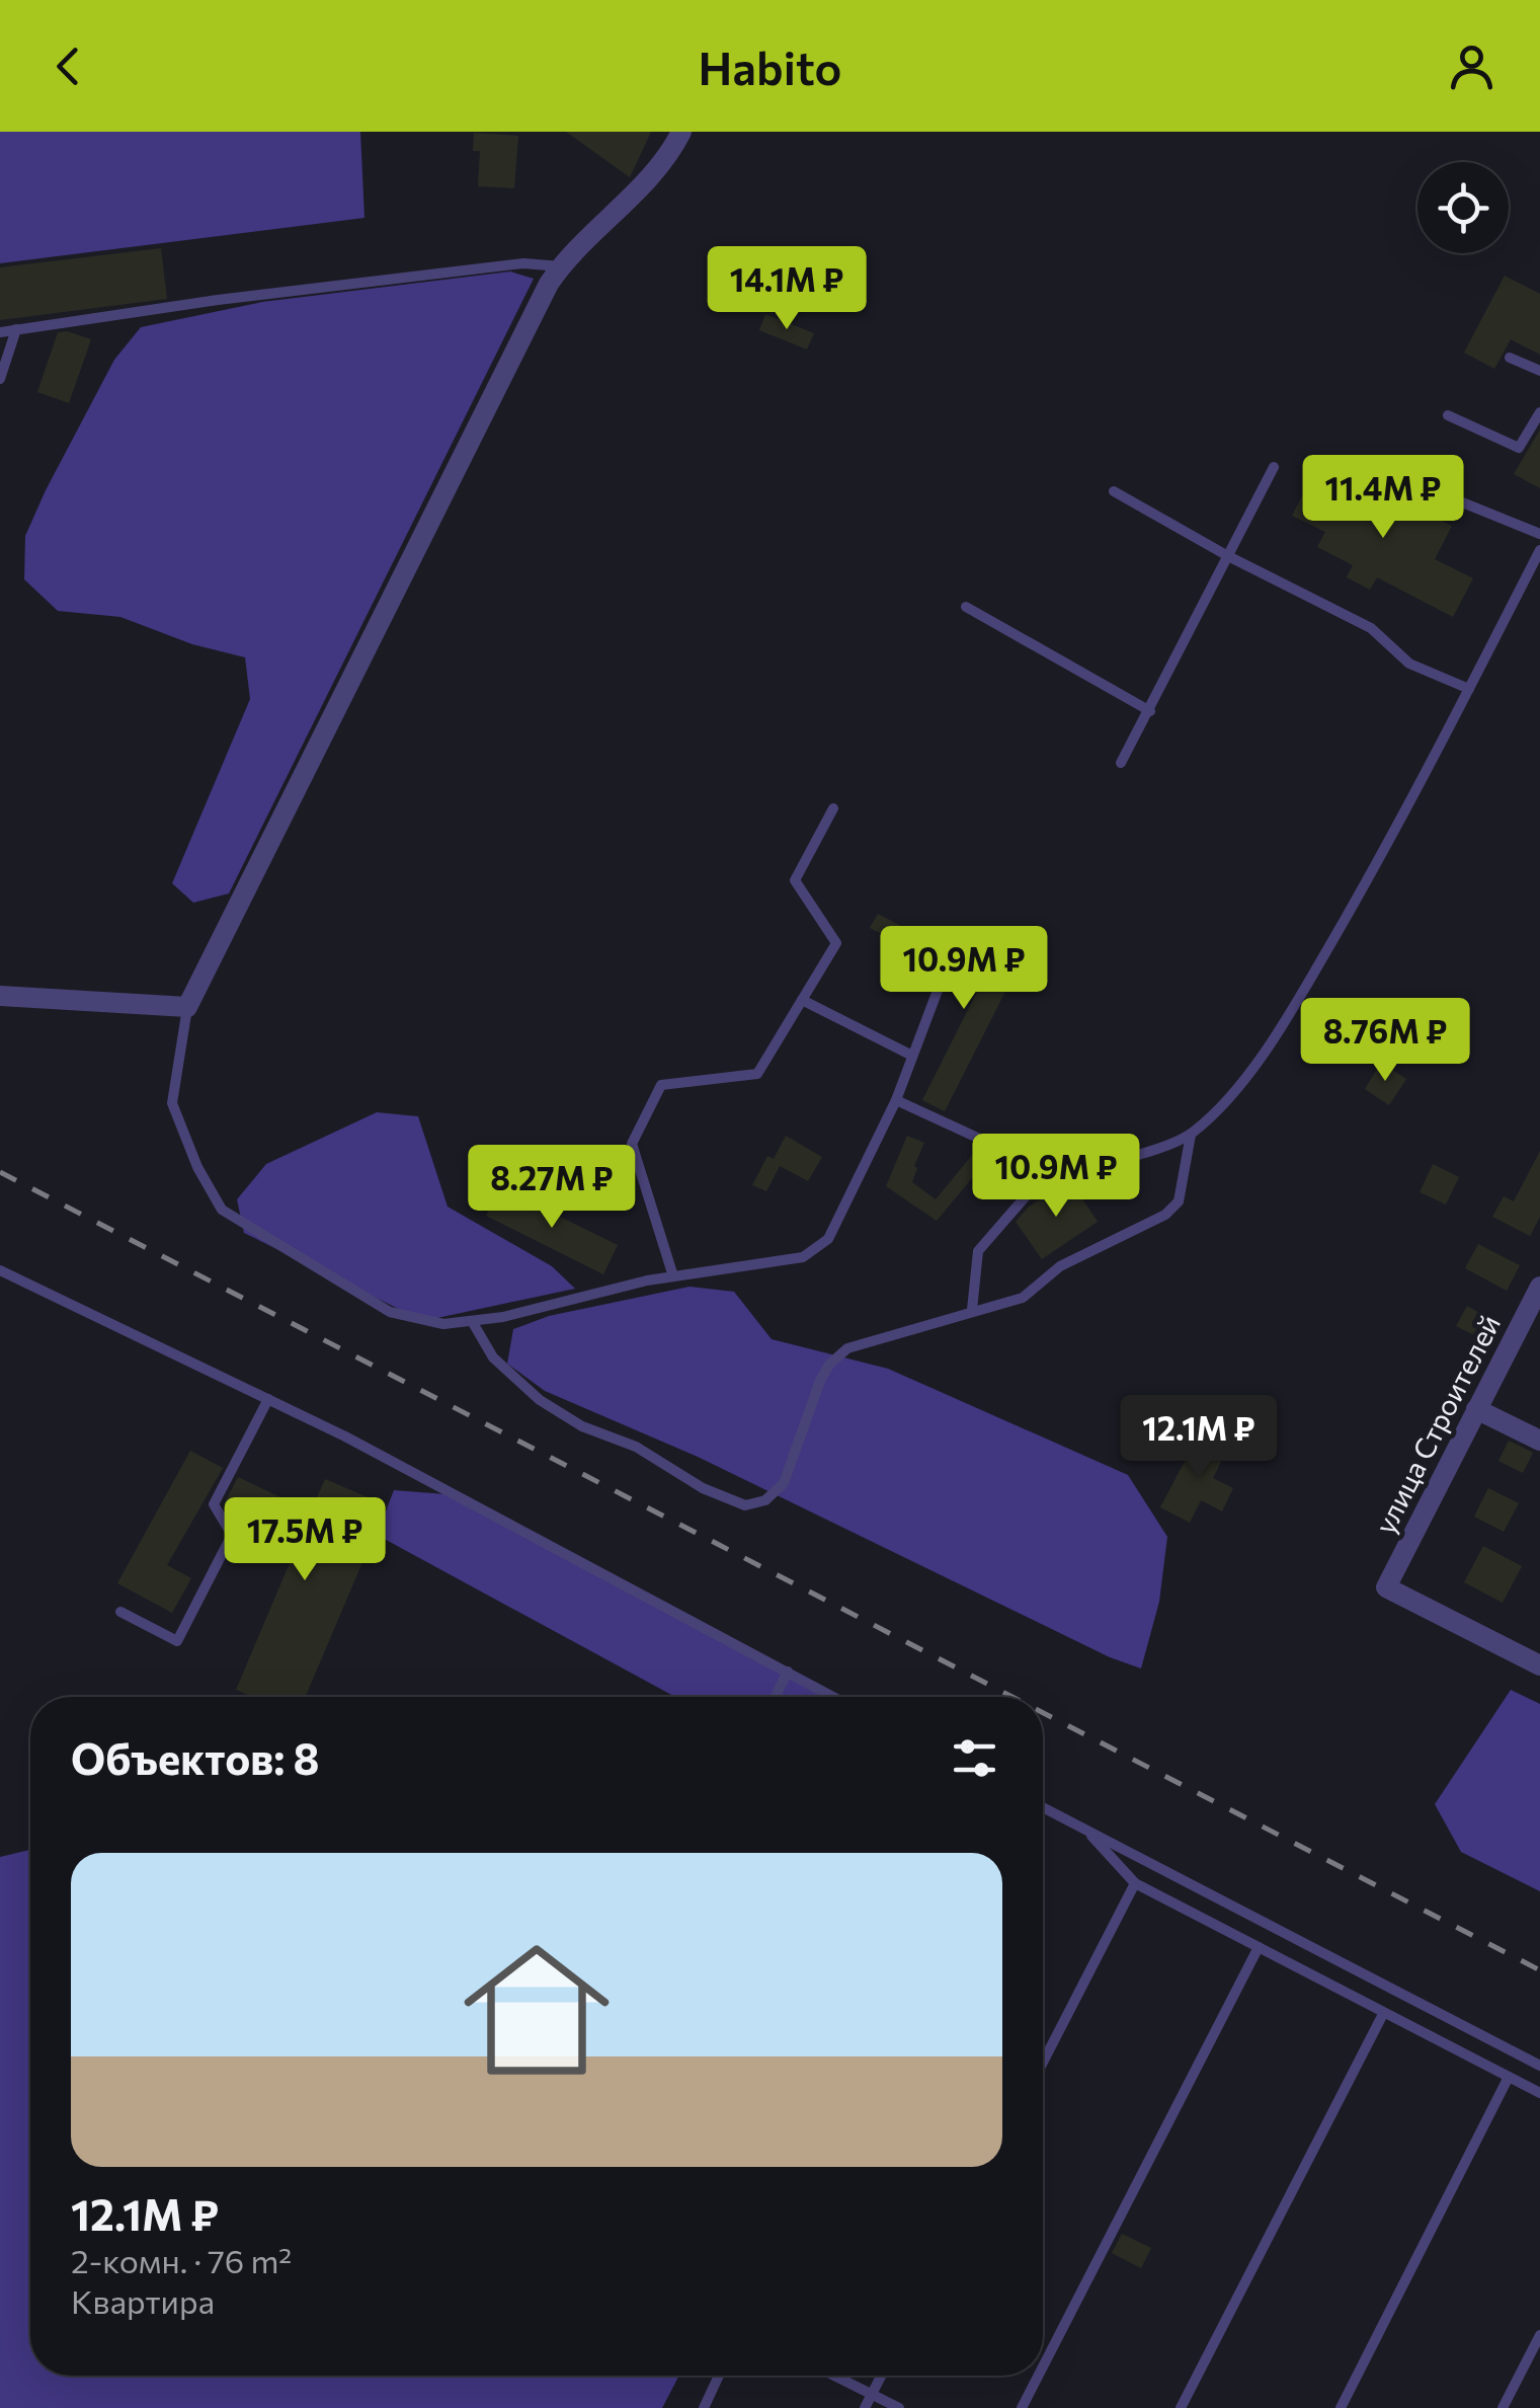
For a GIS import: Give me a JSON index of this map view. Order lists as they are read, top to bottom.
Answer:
{
  "streets": {
    "street": ["улица Строителей"]
  },
  "page": {
    "header": "Habito",
    "price": [
      "14.1M ₽",
      "11.4M ₽",
      "10.9M ₽",
      "8.76M ₽",
      "10.9M ₽",
      "8.27M ₽",
      "12.1M ₽",
      "17.5M ₽"
    ],
    "heading": "Объектов: 8",
    "list": [
      {
        "name": "12.1M ₽",
        "note": "2-комн. · 76 m² · Квартира"
      }
    ]
  }
}
